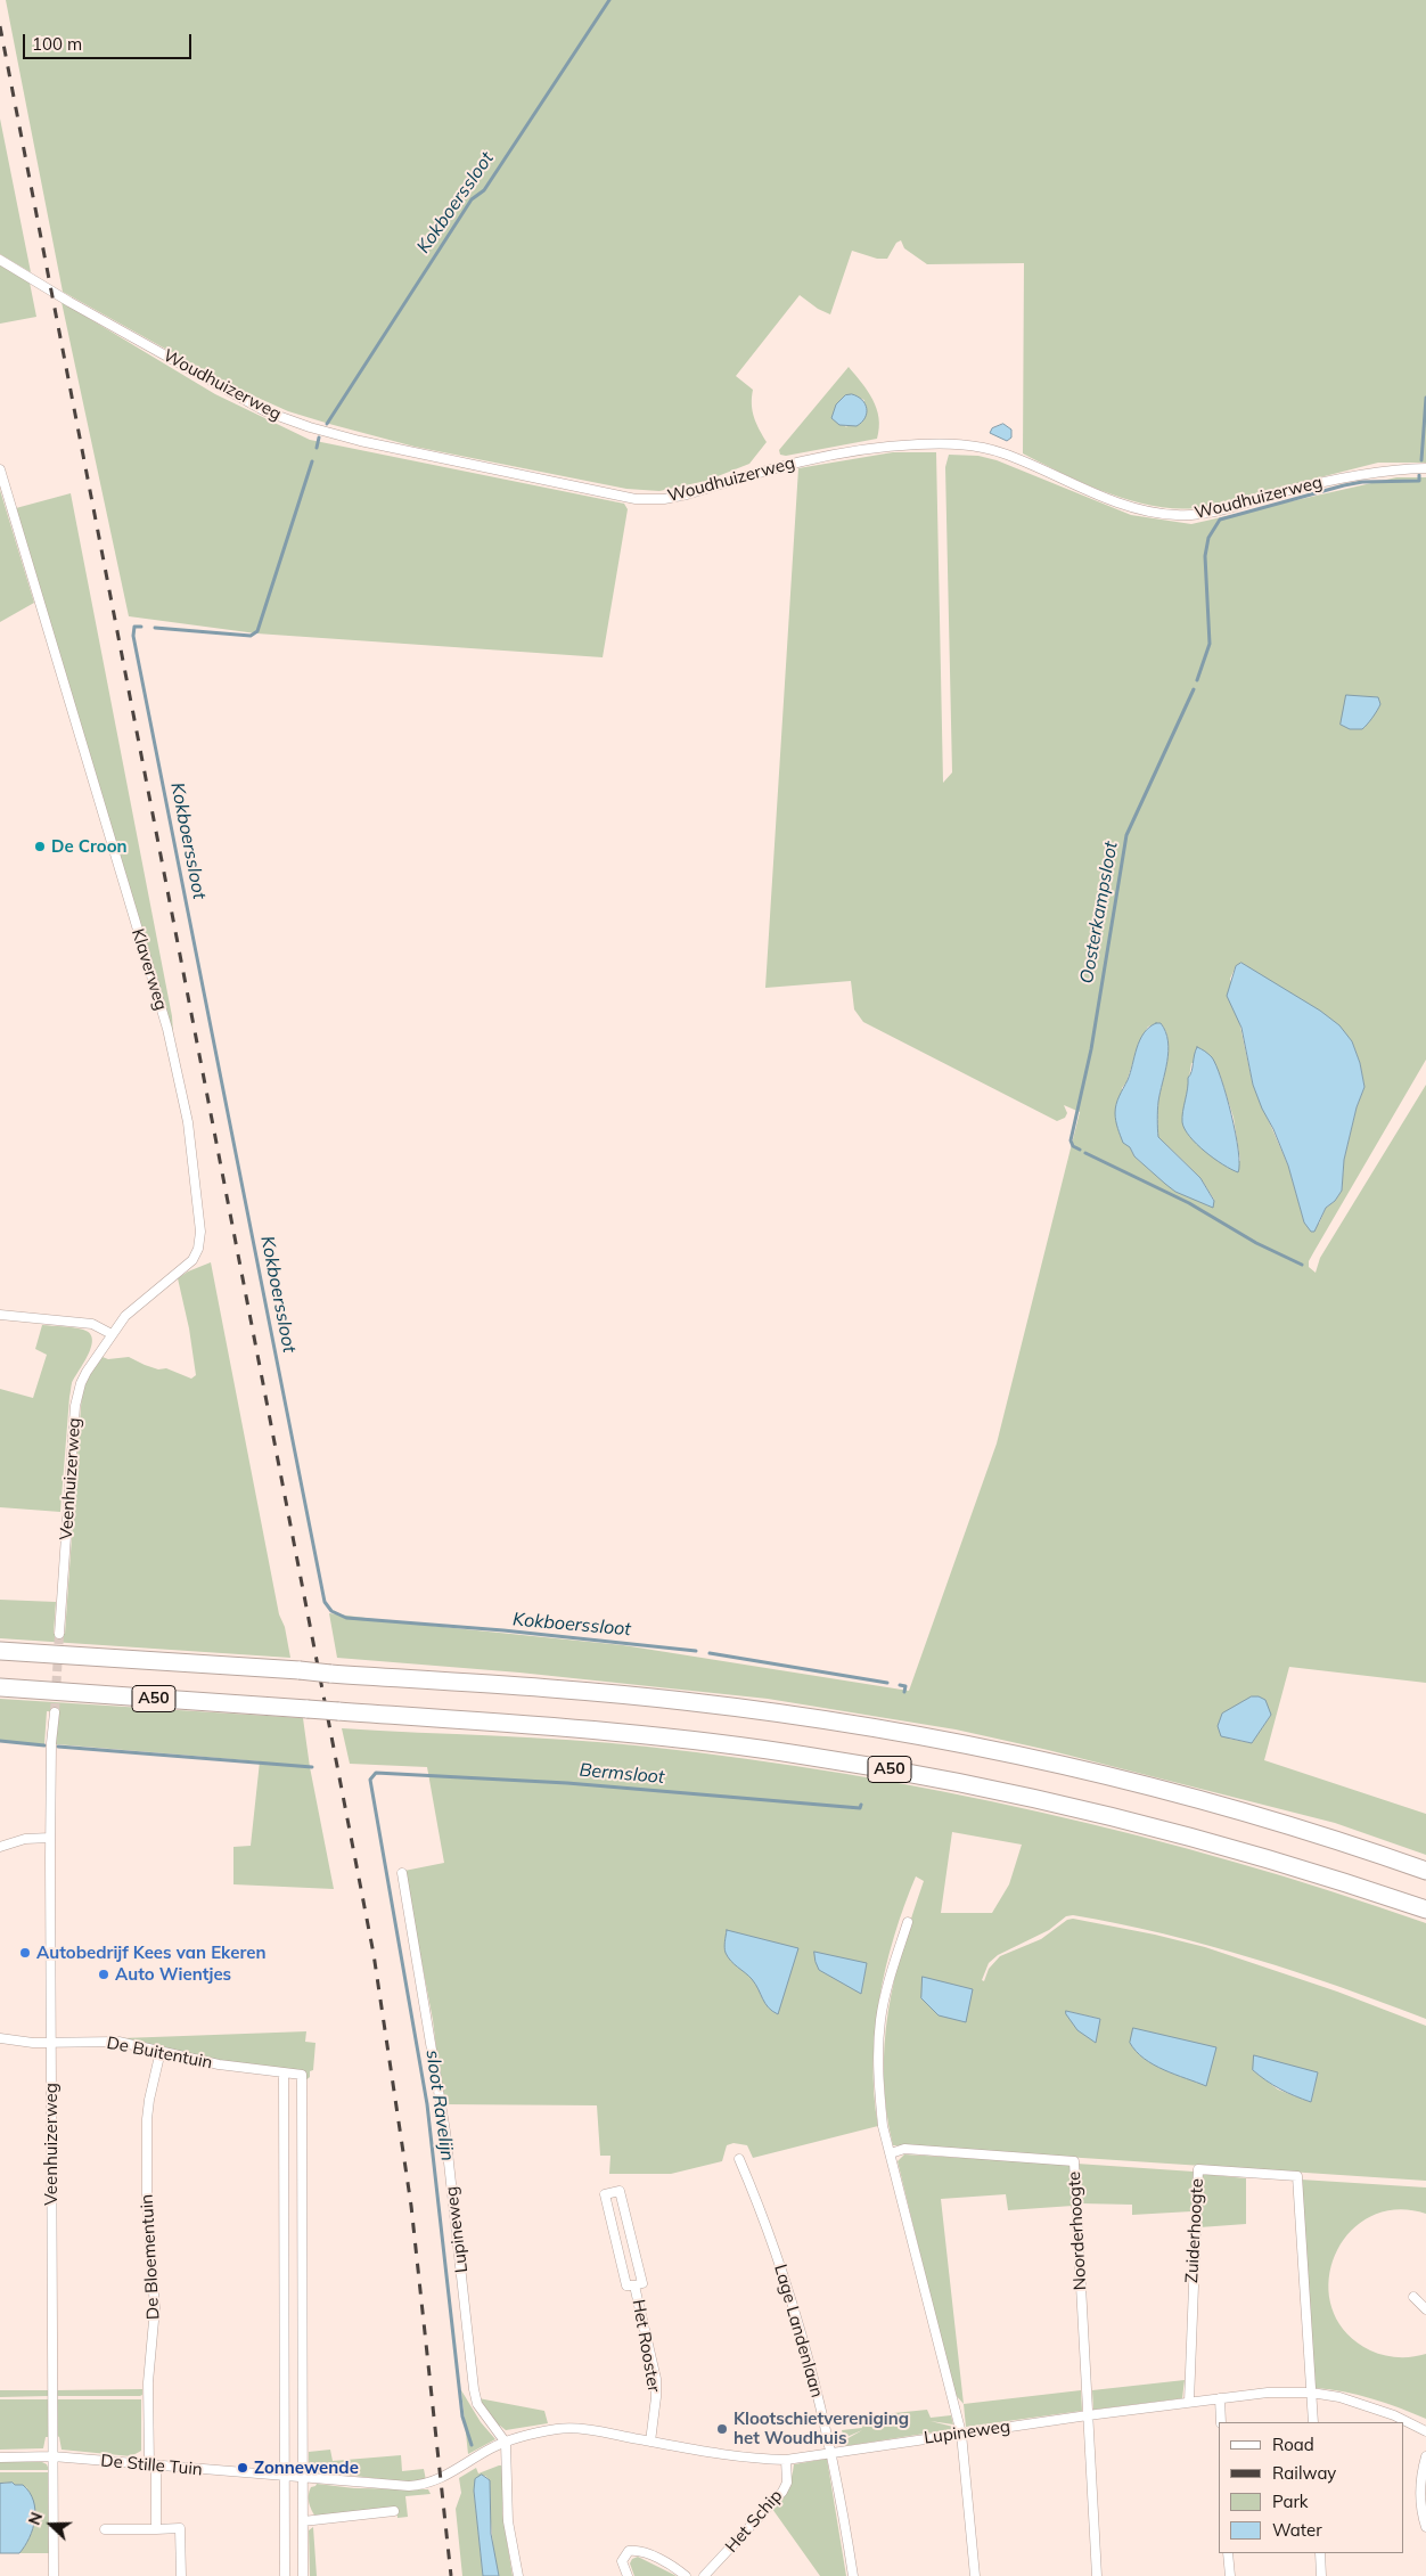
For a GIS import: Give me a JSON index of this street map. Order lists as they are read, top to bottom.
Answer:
{
  "streets": {
    "highway": ["A50"],
    "street": [
      "Woudhuizerweg",
      "Klaverweg",
      "Veenhuizerweg",
      "De Buitentuin",
      "Lupineweg",
      "Noorderhoogte",
      "Zuiderhoogte",
      "De Bloementuin",
      "Lage Landenlaan",
      "Het Rooster",
      "De Stille Tuin",
      "Het Schip"
    ]
  },
  "crossings": [
    ["Klaverweg", "Veenhuizerweg"],
    ["Veenhuizerweg", "De Buitentuin"],
    ["Veenhuizerweg", "De Stille Tuin"],
    ["De Buitentuin", "De Bloementuin"],
    ["Lupineweg", "Noorderhoogte"],
    ["Lupineweg", "Zuiderhoogte"],
    ["Lupineweg", "Lage Landenlaan"],
    ["Lupineweg", "Het Rooster"],
    ["Lupineweg", "De Stille Tuin"],
    ["Lupineweg", "Het Schip"],
    ["De Bloementuin", "De Stille Tuin"]
  ],
  "water": [
    "Kokboerssloot",
    "Oosterkampsloot",
    "Bermsloot",
    "sloot Ravelijn"
  ],
  "places": [
    "De Croon",
    "Autobedrijf Kees van Ekeren",
    "Auto Wientjes",
    "Klootschietvereniging het Woudhuis",
    "Zonnewende"
  ],
  "legend": [
    "Road",
    "Railway",
    "Park",
    "Water"
  ],
  "scale_bar": "100 m",
  "north": "left"
}
